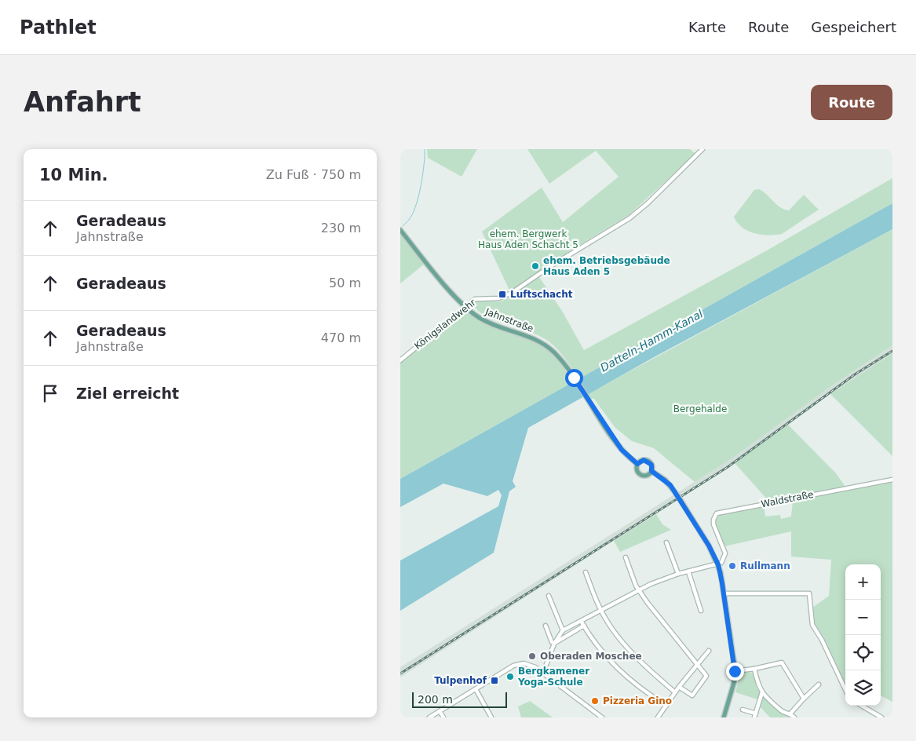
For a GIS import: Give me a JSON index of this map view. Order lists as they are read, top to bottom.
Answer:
{
  "streets": {
    "main road": ["Jahnstraße"],
    "street": ["Königslandwehr", "Waldstraße"]
  },
  "crossings": [
    ["Jahnstraße", "Königslandwehr"]
  ],
  "water": ["Datteln-Hamm-Kanal"],
  "parks": ["ehem. Bergwerk Haus Aden Schacht 5", "Bergehalde"],
  "places": {
    "other": [
      "ehem. Betriebsgebäude Haus Aden 5",
      "Rullmann",
      "Oberaden Moschee",
      "Bergkamener Yoga-Schule",
      "Pizzeria Gino"
    ],
    "transit": ["Luftschacht", "Tulpenhof"]
  },
  "scale_bar": "200 m",
  "page": {
    "header": "Pathlet",
    "nav": ["Karte", "Route", "Gespeichert"],
    "buttons": "Route",
    "title": "Anfahrt",
    "heading": ["10 Min.", "Zu Fuß · 750 m"],
    "list": [
      ["Geradeaus", "Jahnstraße", "230 m"],
      ["Geradeaus", "50 m"],
      ["Geradeaus", "Jahnstraße", "470 m"],
      "Ziel erreicht"
    ],
    "map_buttons": ["+", "−"],
    "scale": "200 m"
  }
}
